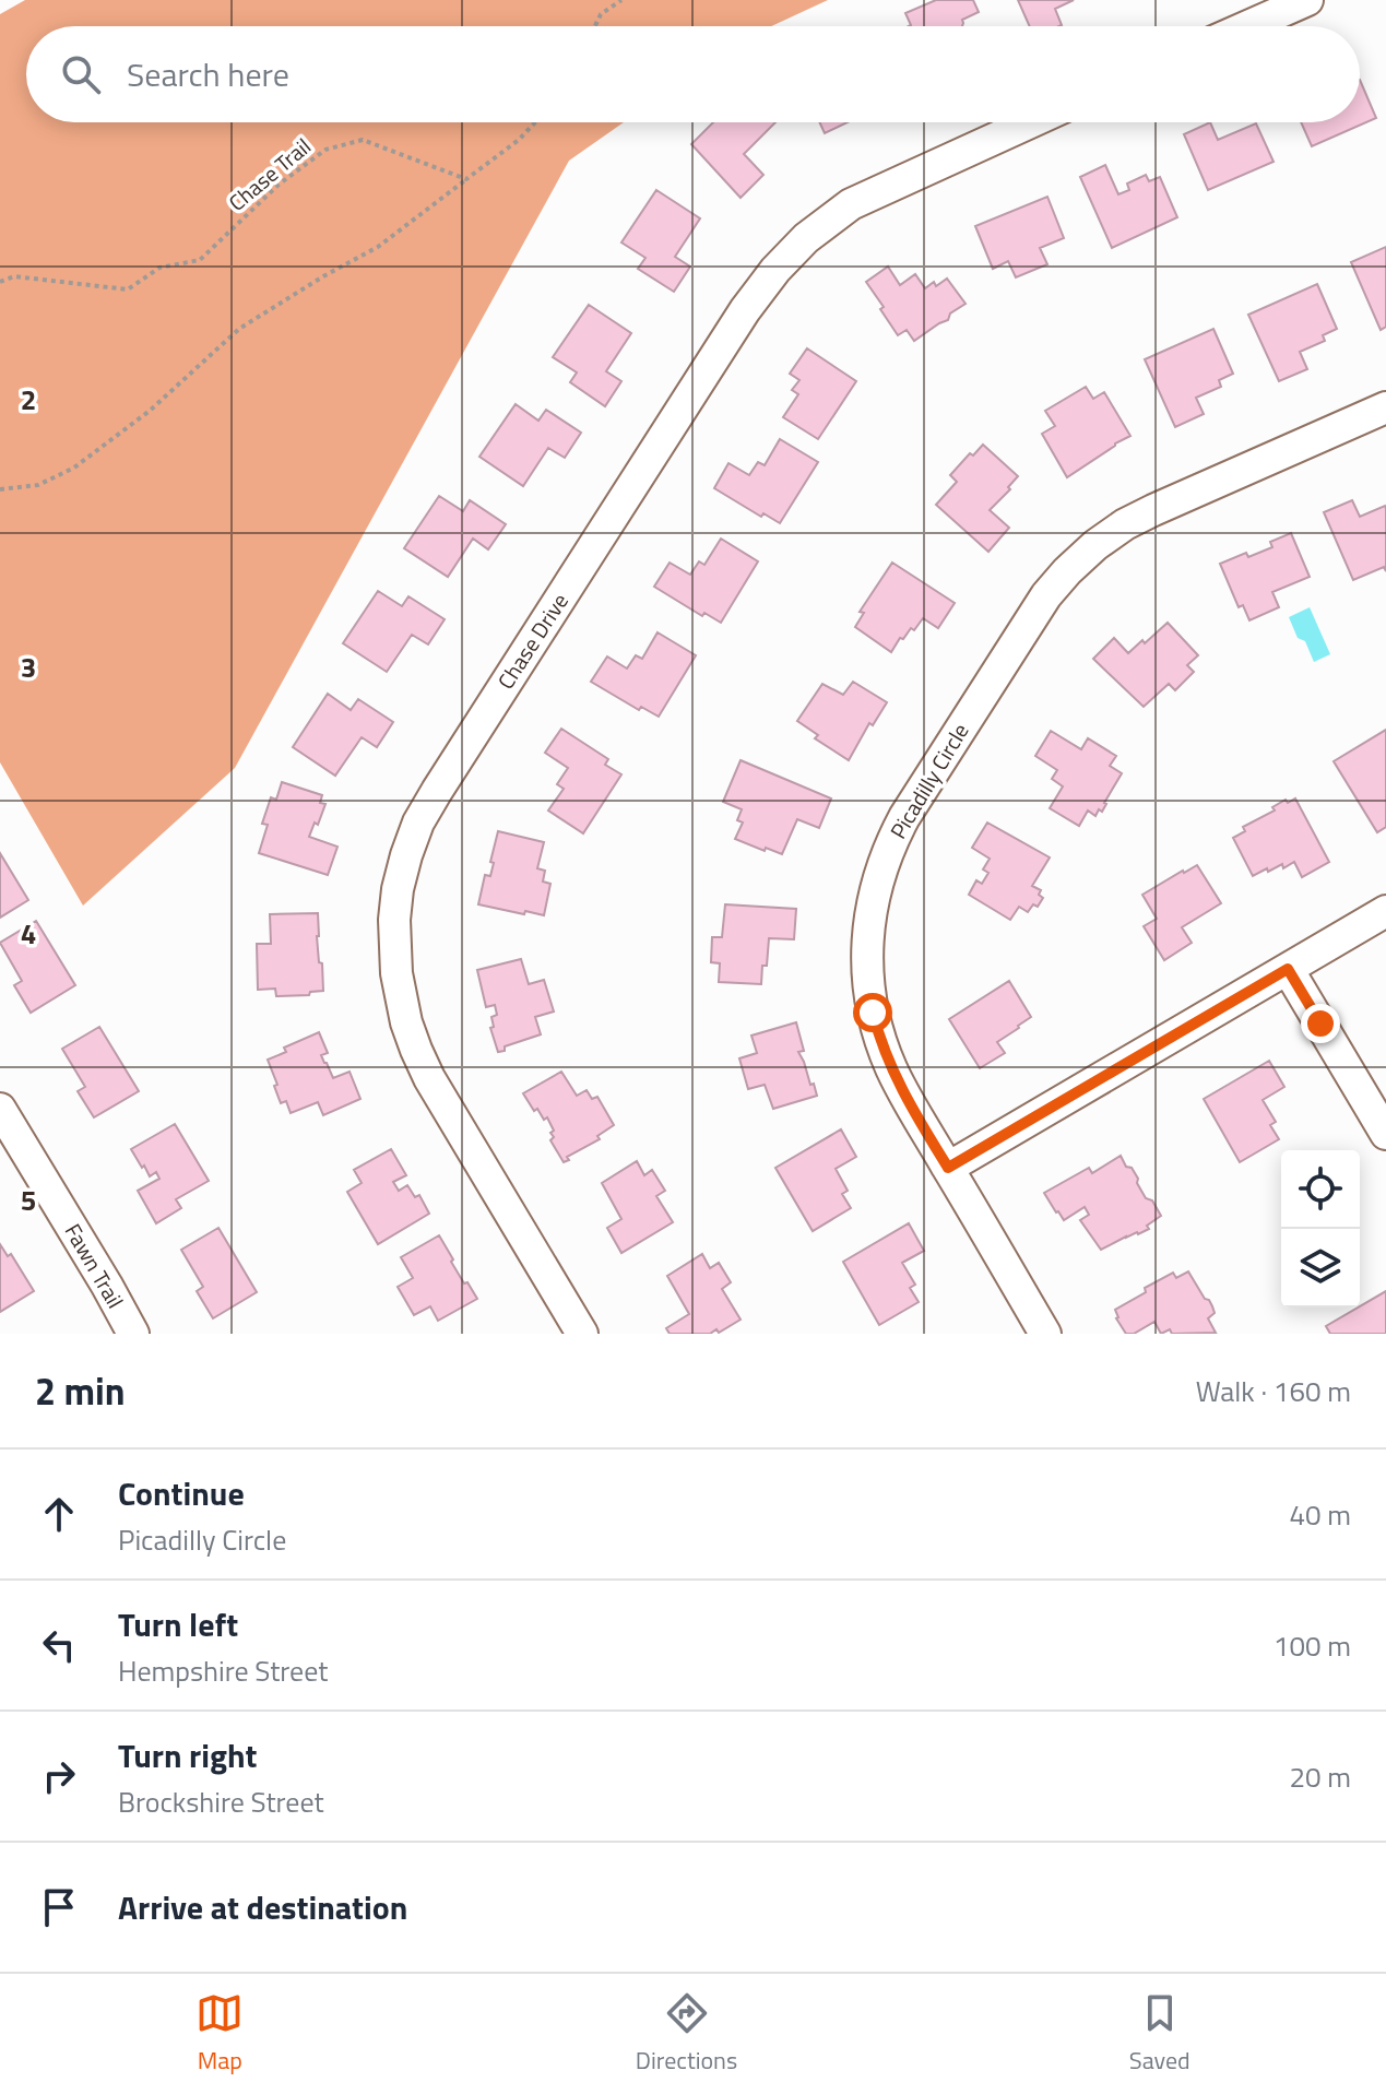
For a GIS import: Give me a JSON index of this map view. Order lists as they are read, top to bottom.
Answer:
{
  "streets": {
    "street": ["Chase Drive", "Picadilly Circle", "Fawn Trail"],
    "path": ["Chase Trail"]
  },
  "page": {
    "search": "Search here",
    "heading": ["2 min", "Walk · 160 m"],
    "list": [
      ["Continue", "Picadilly Circle", "40 m"],
      ["Turn left", "Hempshire Street", "100 m"],
      ["Turn right", "Brockshire Street", "20 m"],
      "Arrive at destination"
    ],
    "nav": ["Map", "Directions", "Saved"]
  },
  "grid": {
    "rows": [
      "2",
      "3",
      "4",
      "5"
    ]
  }
}
